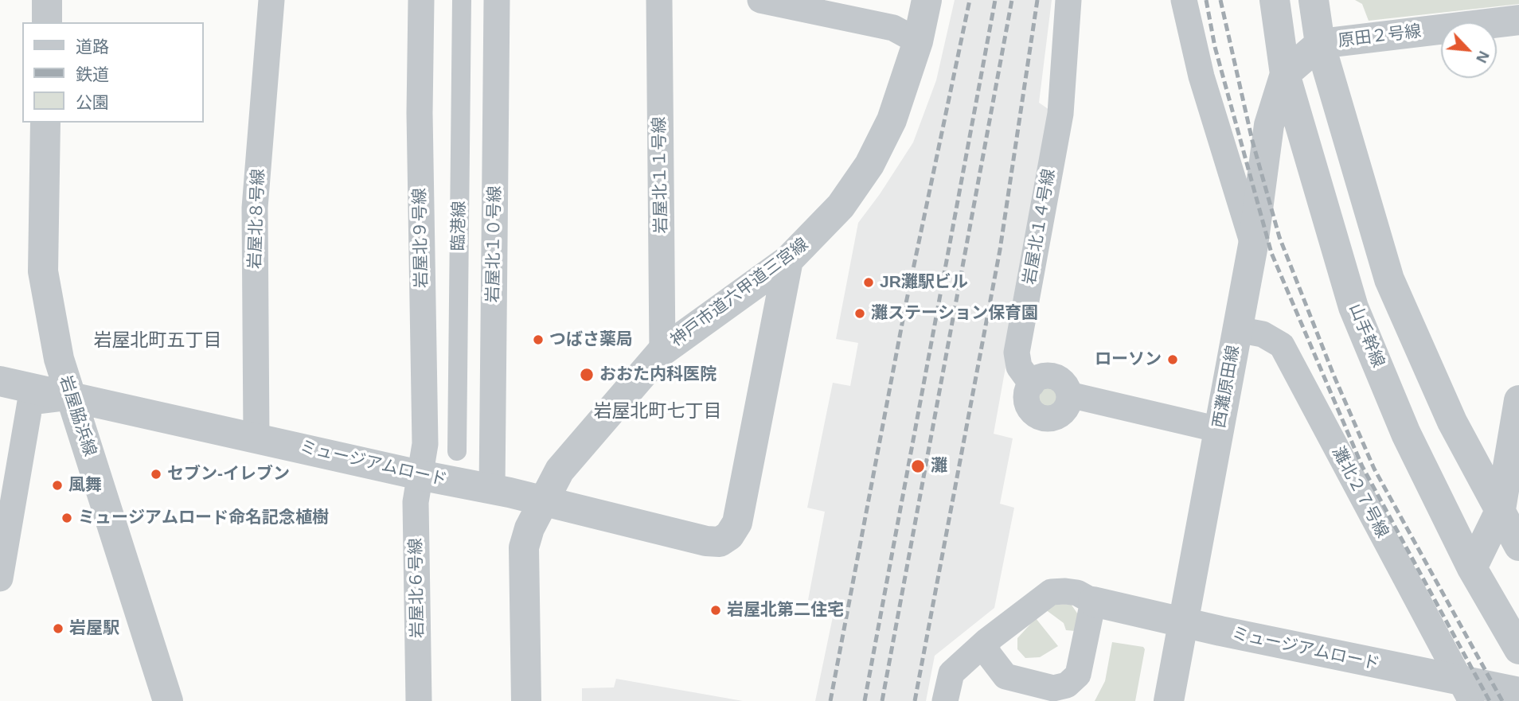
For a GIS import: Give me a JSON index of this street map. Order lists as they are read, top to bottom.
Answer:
{
  "streets": {
    "street": [
      "原田２号線",
      "岩屋北１１号線",
      "岩屋北８号線",
      "臨港線",
      "岩屋北１４号線",
      "岩屋北９号線",
      "岩屋北１０号線",
      "神戸市道六甲道三宮線",
      "山手幹線",
      "西灘原田線",
      "岩屋脇浜線",
      "ミュージアムロード",
      "灘北２７号線",
      "岩屋北６号線"
    ]
  },
  "crossings": [
    ["原田２号線", "山手幹線"],
    ["原田２号線", "西灘原田線"],
    ["岩屋北１１号線", "神戸市道六甲道三宮線"],
    ["岩屋北８号線", "ミュージアムロード"],
    ["岩屋北９号線", "ミュージアムロード"],
    ["岩屋北９号線", "岩屋北６号線"],
    ["岩屋北１０号線", "ミュージアムロード"],
    ["神戸市道六甲道三宮線", "ミュージアムロード"],
    ["山手幹線", "西灘原田線"],
    ["西灘原田線", "ミュージアムロード"],
    ["西灘原田線", "灘北２７号線"],
    ["岩屋脇浜線", "ミュージアムロード"],
    ["ミュージアムロード", "灘北２７号線"],
    ["ミュージアムロード", "岩屋北６号線"]
  ],
  "districts": ["岩屋北町五丁目", "岩屋北町七丁目"],
  "places": [
    "JR灘駅ビル",
    "灘ステーション保育園",
    "つばさ薬局",
    "ローソン",
    "おおた内科医院",
    "灘",
    "セブン-イレブン",
    "風舞",
    "ミュージアムロード命名記念植樹",
    "岩屋北第二住宅",
    "岩屋駅"
  ],
  "legend": ["道路", "鉄道", "公園"],
  "north": "bottom right"
}
